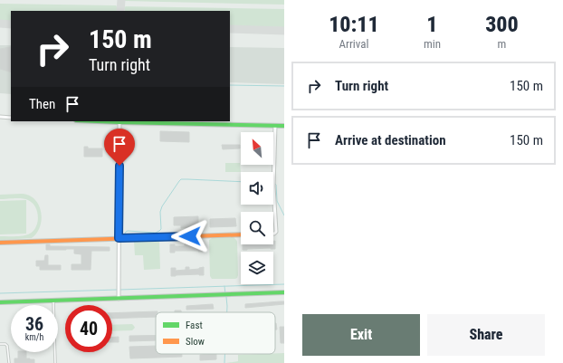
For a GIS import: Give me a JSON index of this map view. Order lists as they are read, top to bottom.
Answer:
{
  "legend": ["Fast", "Slow"],
  "north": "top left",
  "page": {
    "eta": [
      "10:11",
      "Arrival",
      "1",
      "min",
      "300",
      "m"
    ],
    "turn": ["150 m", "Turn right"],
    "list": [
      {
        "name": "Turn right",
        "value": "150 m"
      },
      {
        "name": "Arrive at destination",
        "value": "150 m"
      }
    ],
    "then": "Then",
    "speed": "36 km/h",
    "limit": "40",
    "buttons": ["Exit", "Share"]
  }
}
